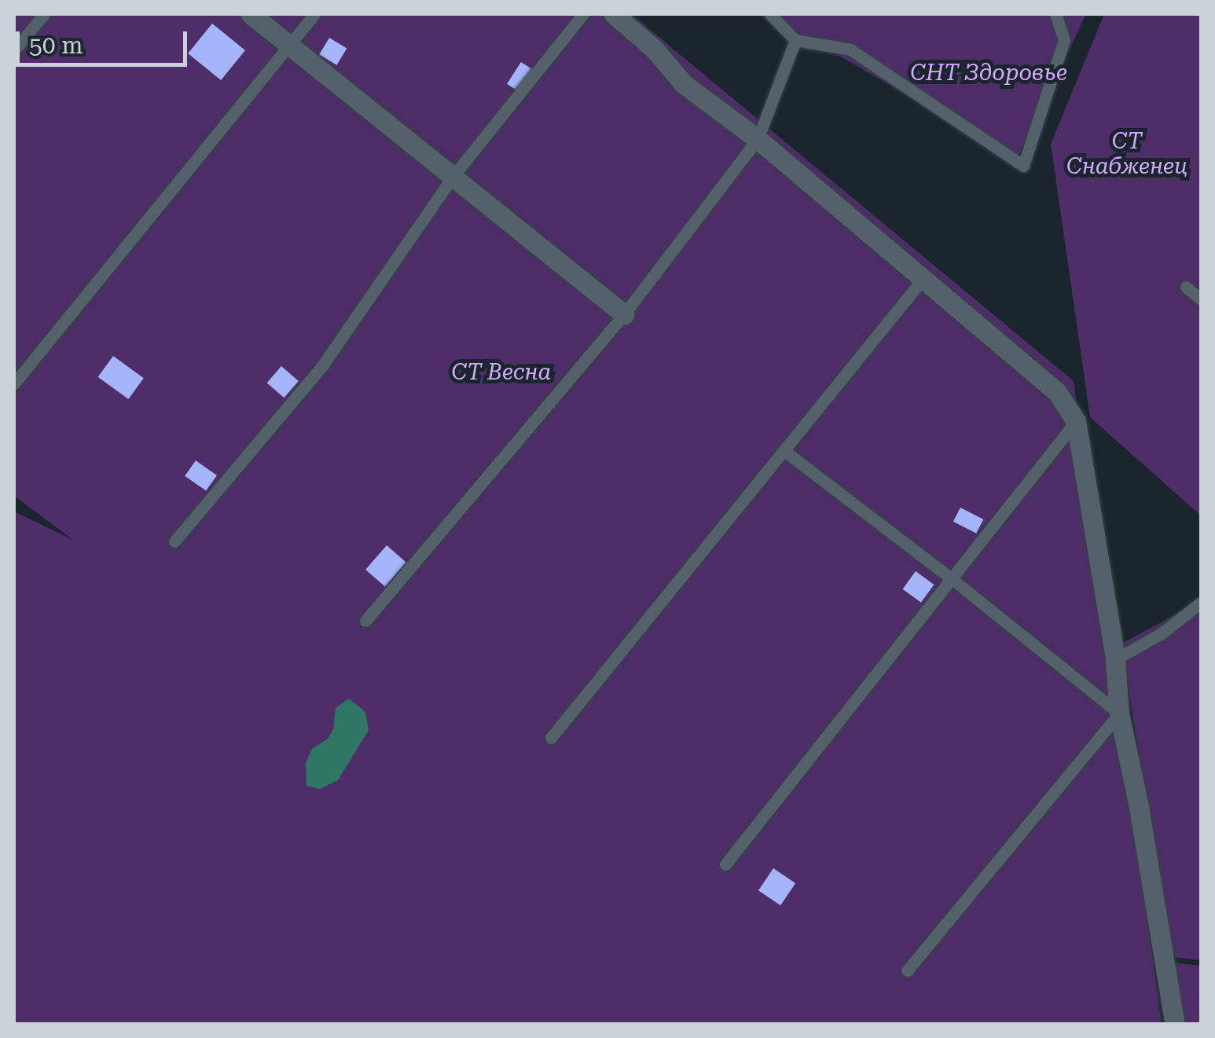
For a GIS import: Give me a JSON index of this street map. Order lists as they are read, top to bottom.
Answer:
{
  "parks": ["СНТ Здоровье", "СТ Снабженец", "СТ Весна"],
  "scale_bar": "50 m"
}
